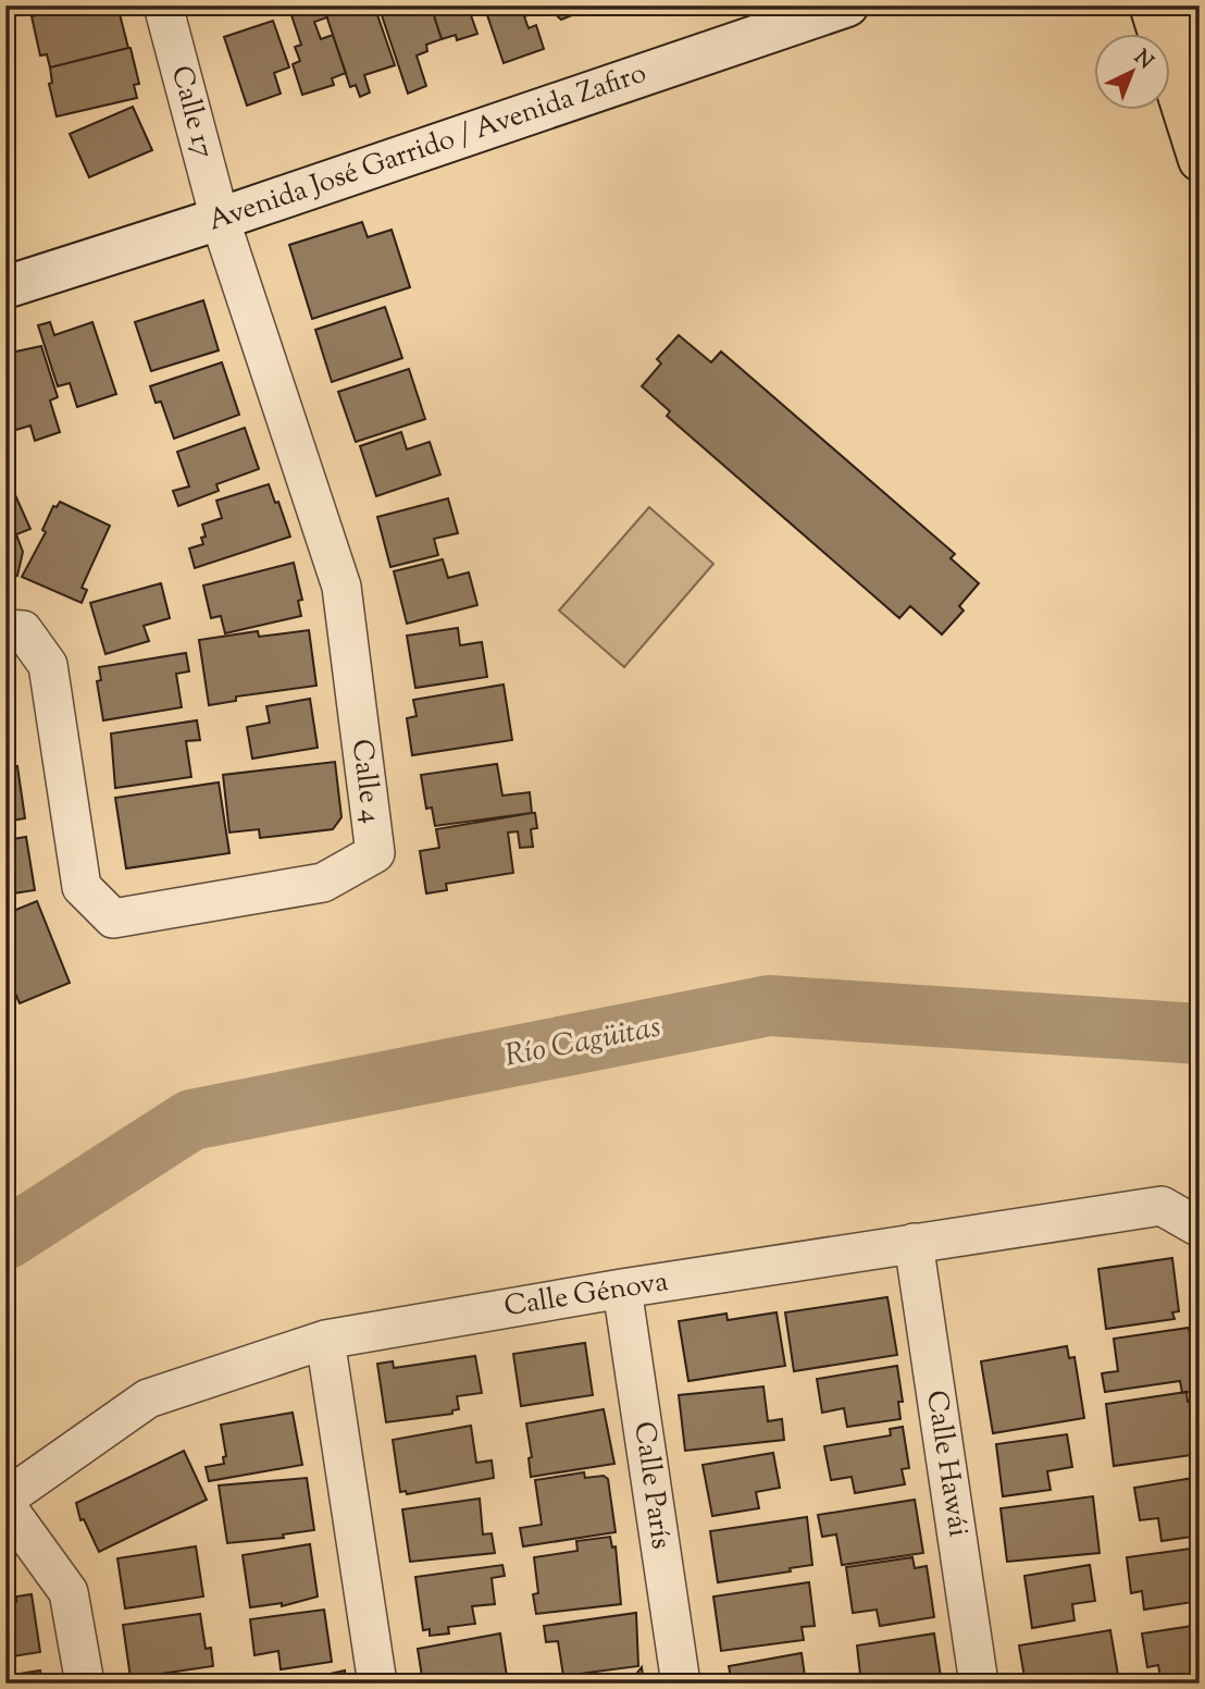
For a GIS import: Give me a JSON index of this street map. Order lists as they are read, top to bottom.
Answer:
{
  "streets": {
    "street": [
      "Calle 17",
      "Avenida José Garrido / Avenida Zafiro",
      "Calle 4",
      "Calle Génova",
      "Calle Hawái",
      "Calle París"
    ]
  },
  "crossings": [
    ["Calle 17", "Avenida José Garrido / Avenida Zafiro"],
    ["Calle 17", "Calle 4"],
    ["Avenida José Garrido / Avenida Zafiro", "Calle 4"],
    ["Calle Génova", "Calle Hawái"],
    ["Calle Génova", "Calle París"]
  ],
  "water": ["Río Cagüitas"],
  "north": "top right"
}
